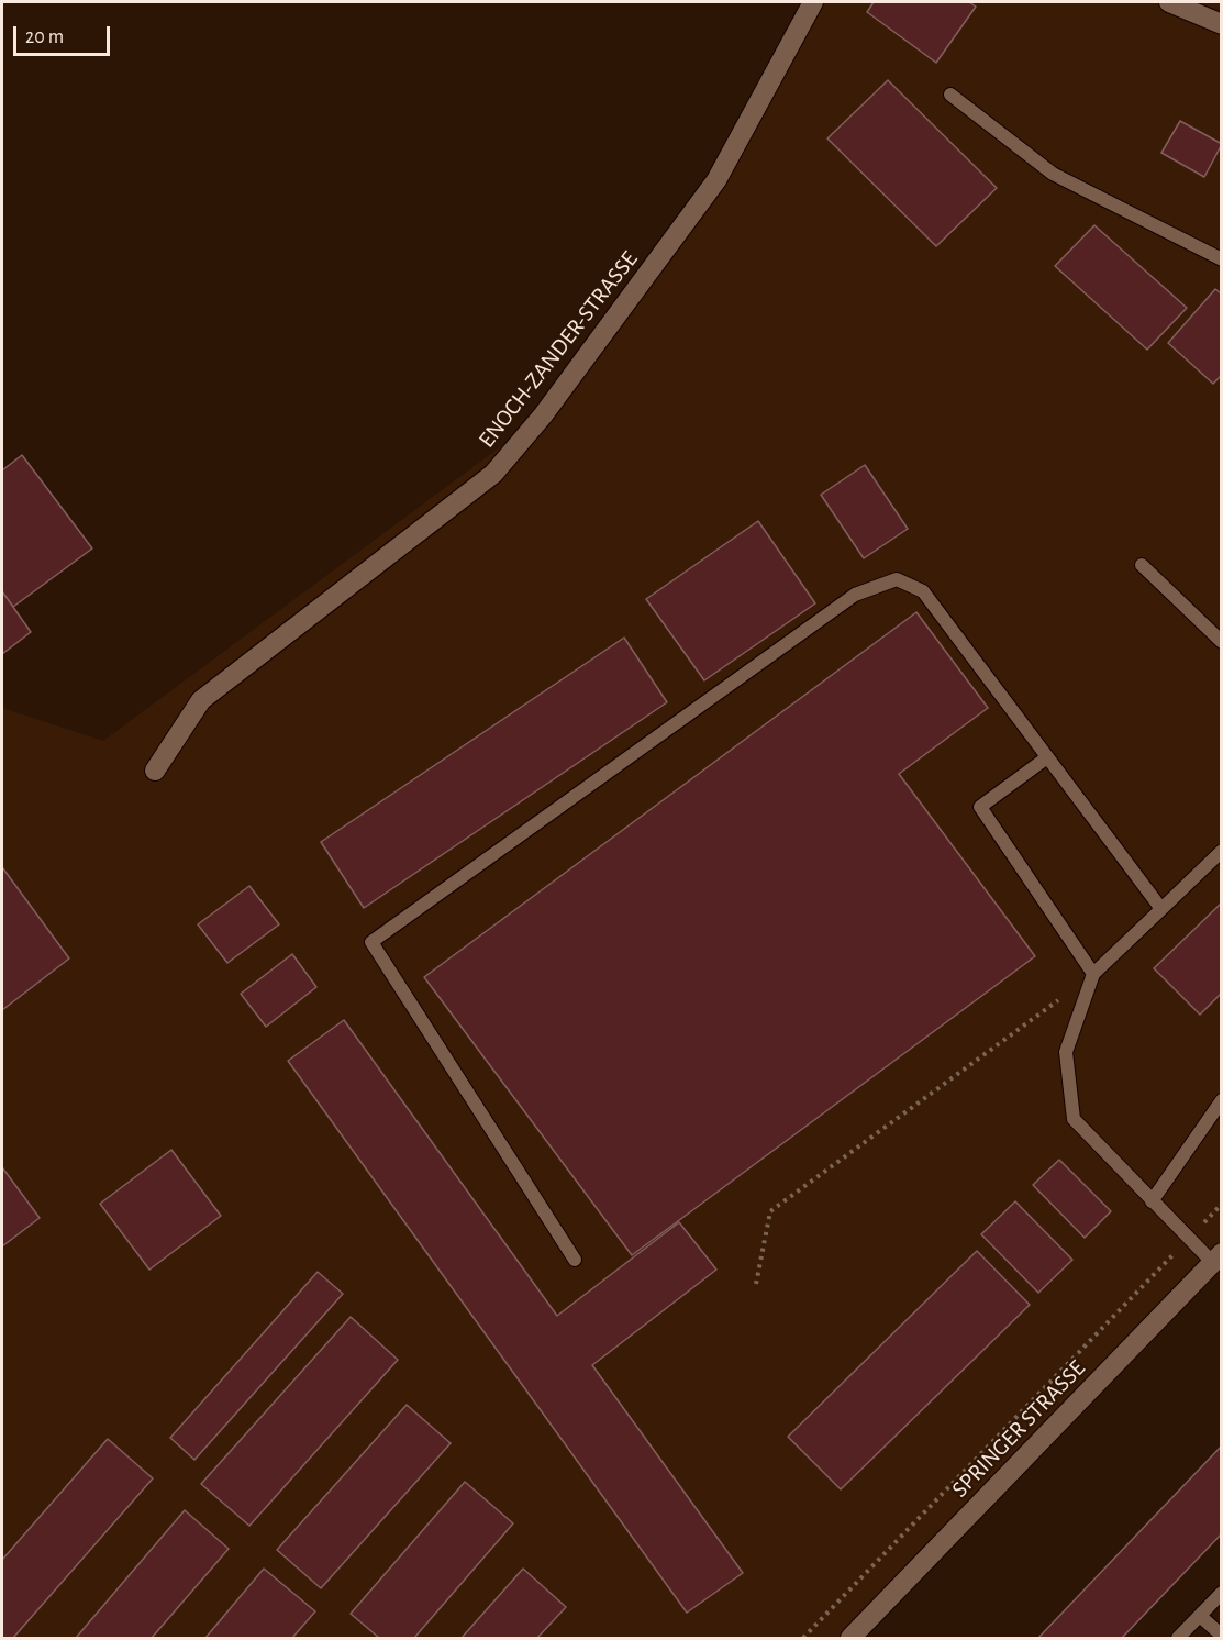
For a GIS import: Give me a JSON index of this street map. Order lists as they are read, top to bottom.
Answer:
{
  "streets": {
    "street": ["ENOCH-ZANDER-STRASSE", "SPRINGER STRASSE"]
  },
  "scale_bar": "20 m"
}
